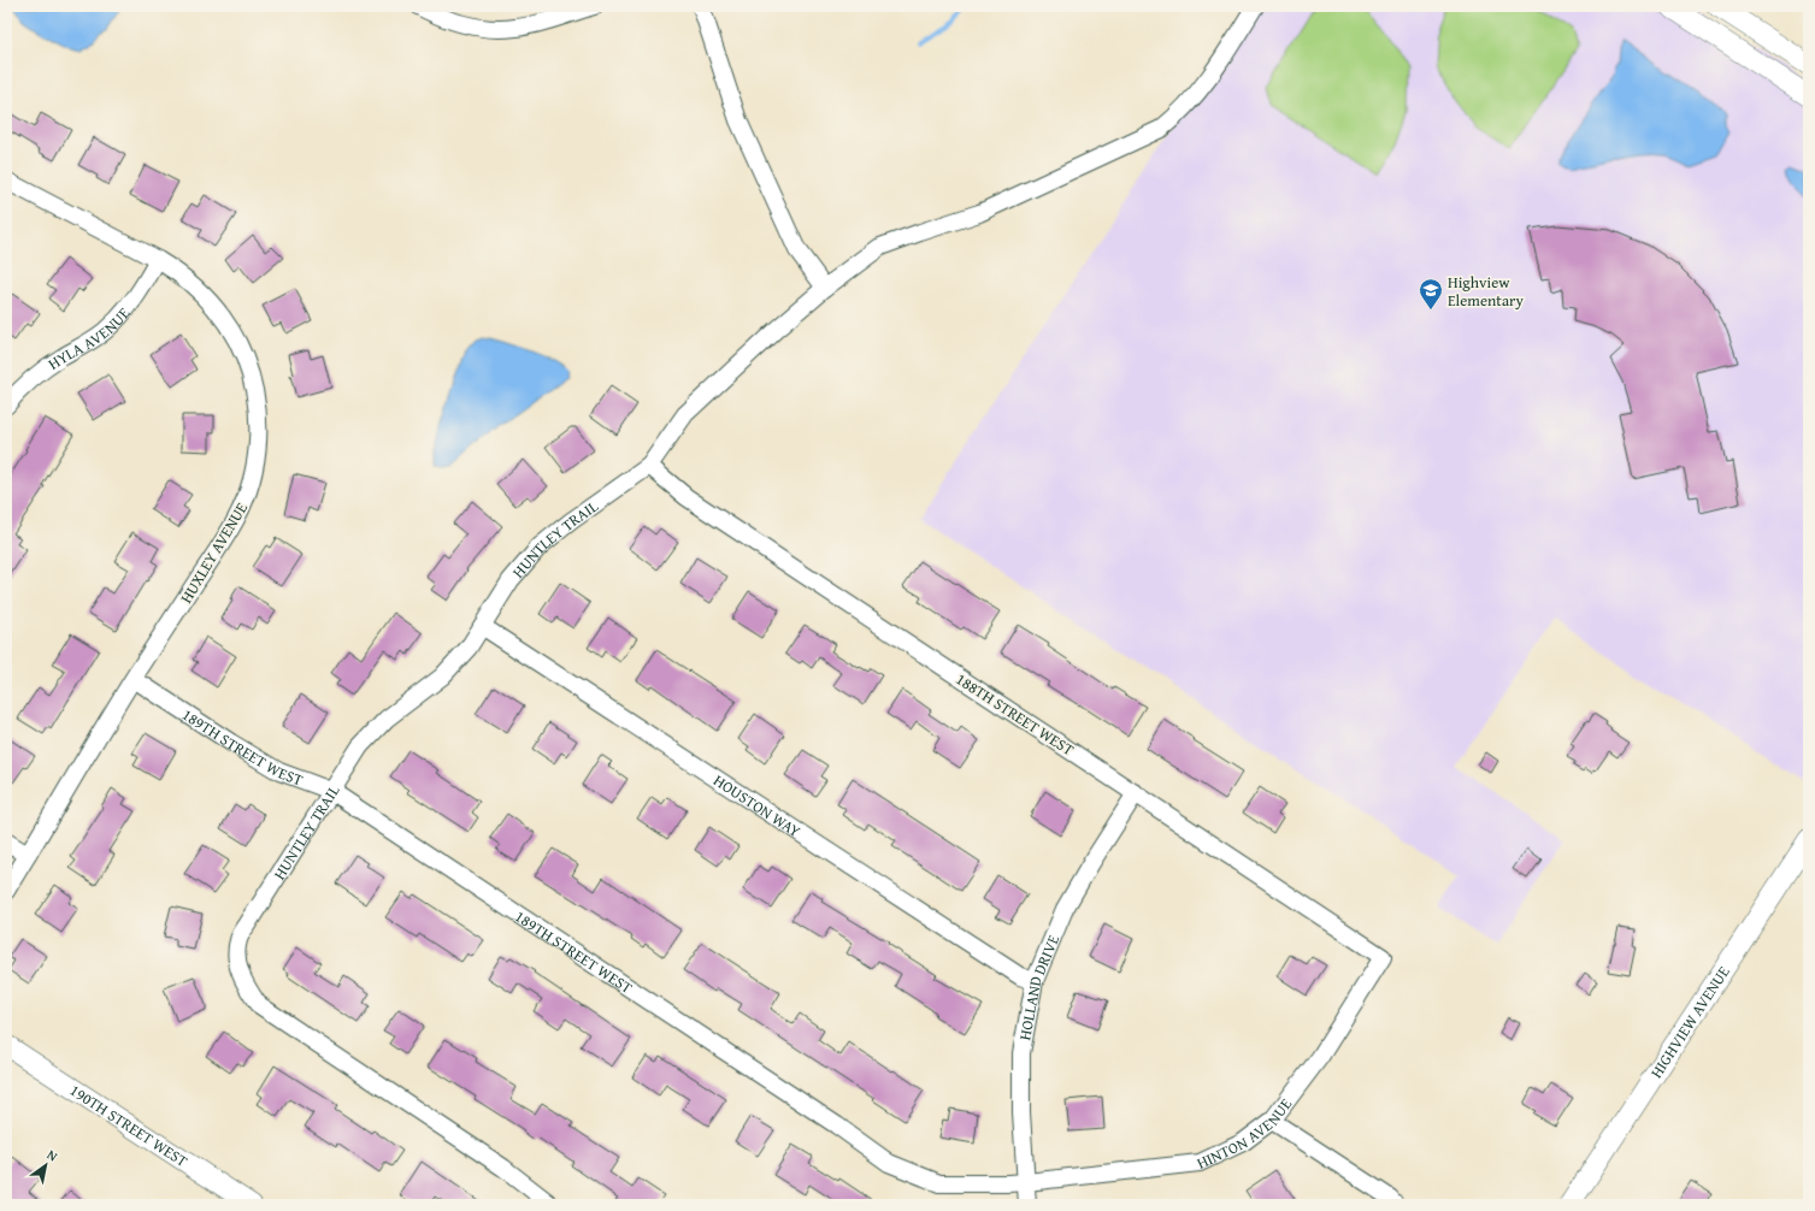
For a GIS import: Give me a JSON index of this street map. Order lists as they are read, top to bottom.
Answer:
{
  "streets": {
    "street": [
      "HYLA AVENUE",
      "HUNTLEY TRAIL",
      "HUXLEY AVENUE",
      "188TH STREET WEST",
      "189TH STREET WEST",
      "HOUSTON WAY",
      "HOLLAND DRIVE",
      "HIGHVIEW AVENUE",
      "190TH STREET WEST",
      "HINTON AVENUE"
    ]
  },
  "crossings": [
    ["HYLA AVENUE", "HUXLEY AVENUE"],
    ["HUNTLEY TRAIL", "188TH STREET WEST"],
    ["HUNTLEY TRAIL", "189TH STREET WEST"],
    ["HUNTLEY TRAIL", "HOUSTON WAY"],
    ["HUXLEY AVENUE", "189TH STREET WEST"],
    ["188TH STREET WEST", "HOLLAND DRIVE"],
    ["188TH STREET WEST", "HINTON AVENUE"],
    ["189TH STREET WEST", "HOLLAND DRIVE"],
    ["189TH STREET WEST", "HINTON AVENUE"],
    ["HOUSTON WAY", "HOLLAND DRIVE"],
    ["HOLLAND DRIVE", "HINTON AVENUE"]
  ],
  "places": {
    "school or university": ["Highview Elementary"]
  },
  "north": "top right"
}
